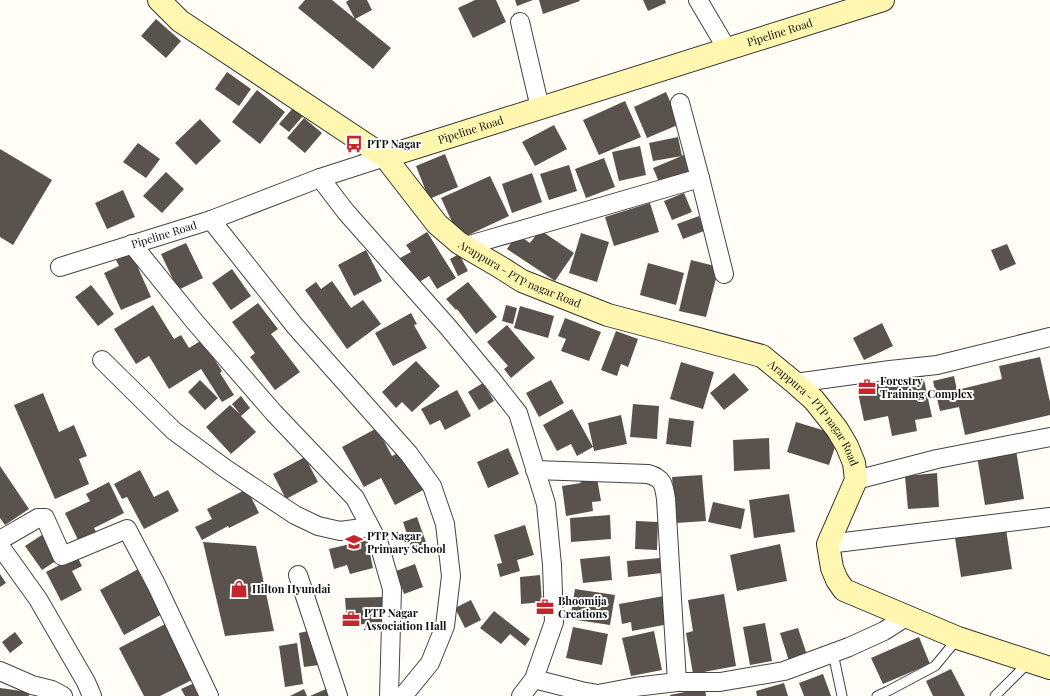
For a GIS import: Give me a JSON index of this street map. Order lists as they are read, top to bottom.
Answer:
{
  "streets": {
    "street": ["Pipeline Road", "Arappura - PTP nagar Road"]
  },
  "crossings": [
    ["Pipeline Road", "Arappura - PTP nagar Road"]
  ],
  "places": {
    "bus stop": ["PTP Nagar"],
    "office": ["Forestry Training Complex", "Bhoomija Creations", "PTP Nagar Association Hall"],
    "school or university": ["PTP Nagar Primary School"],
    "shop": ["Hilton Hyundai"]
  }
}
